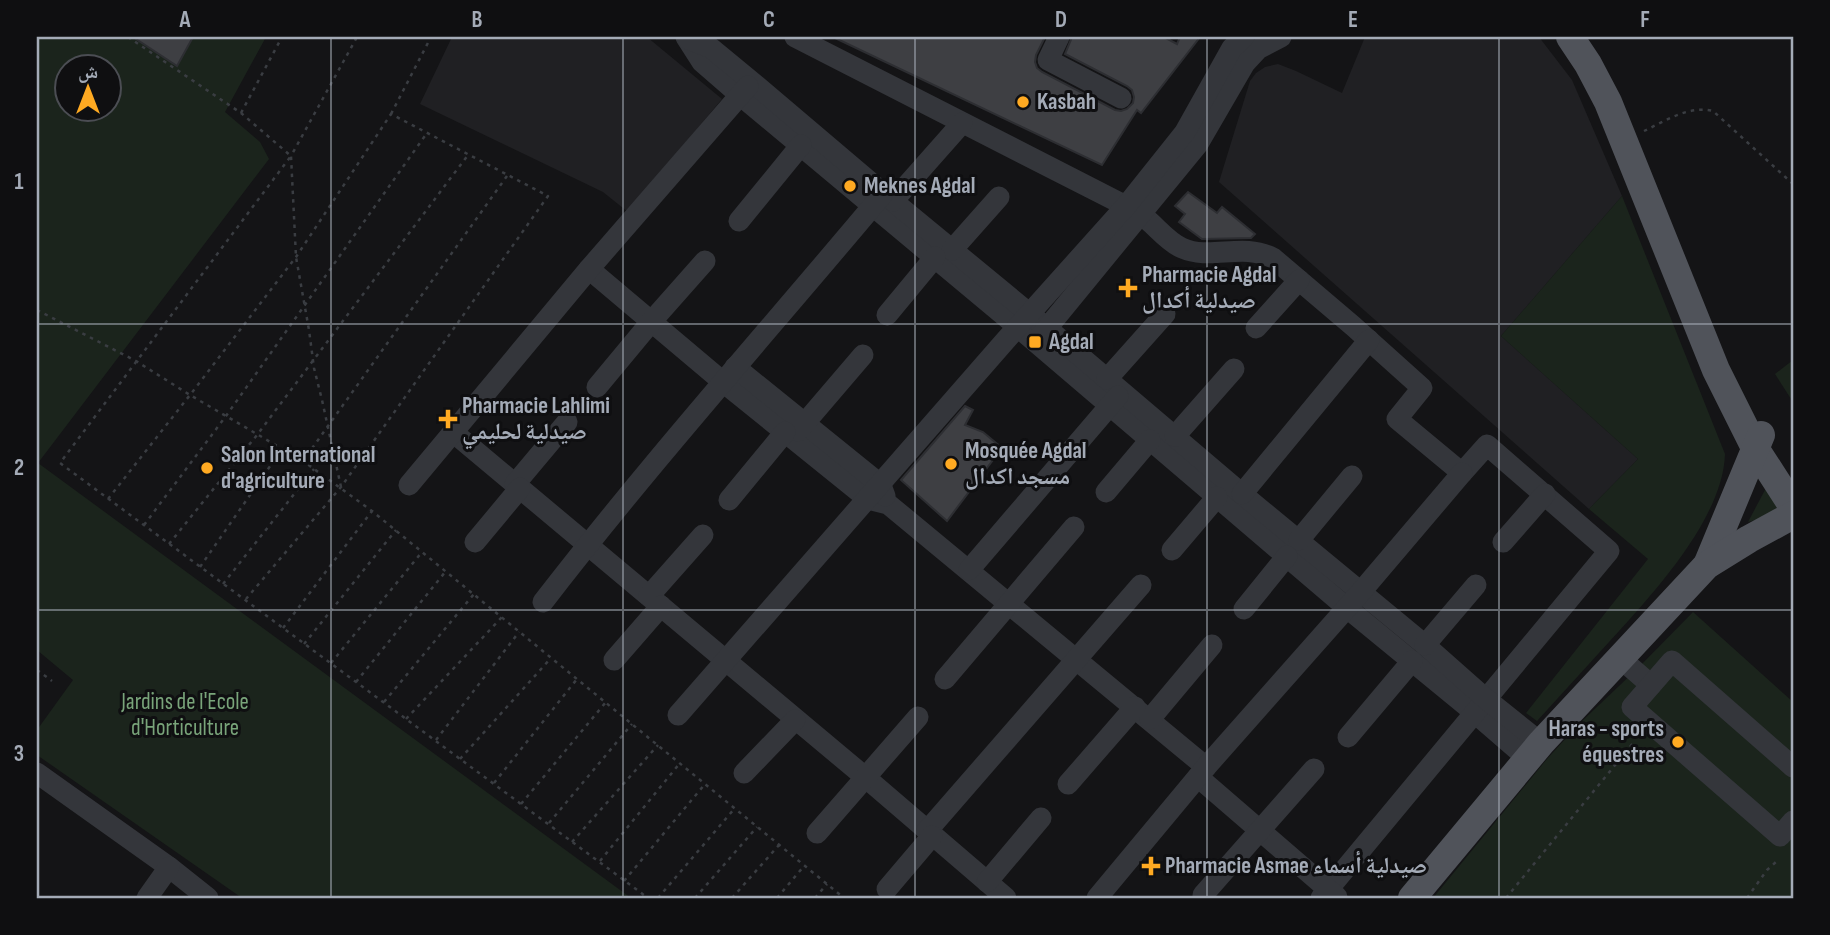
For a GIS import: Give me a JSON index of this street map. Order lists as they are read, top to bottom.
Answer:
{
  "parks": ["Jardins de I'Ecole d'Horticulture"],
  "places": {
    "other": [
      "Kasbah",
      "Meknes Agdal",
      "Mosquée Agdal مسجد اكدال",
      "Salon International d'agriculture",
      "Haras - sports équestres"
    ],
    "health": ["Pharmacie Agdal صيدلية أكدال", "Pharmacie Lahlimi صيدلية لحليمي", "Pharmacie Asmae صيدلية أسماء"],
    "transit": ["Agdal"]
  },
  "north": "top",
  "grid": {
    "columns": [
      "A",
      "B",
      "C",
      "D",
      "E",
      "F"
    ],
    "rows": ["1", "2", "3"]
  }
}
